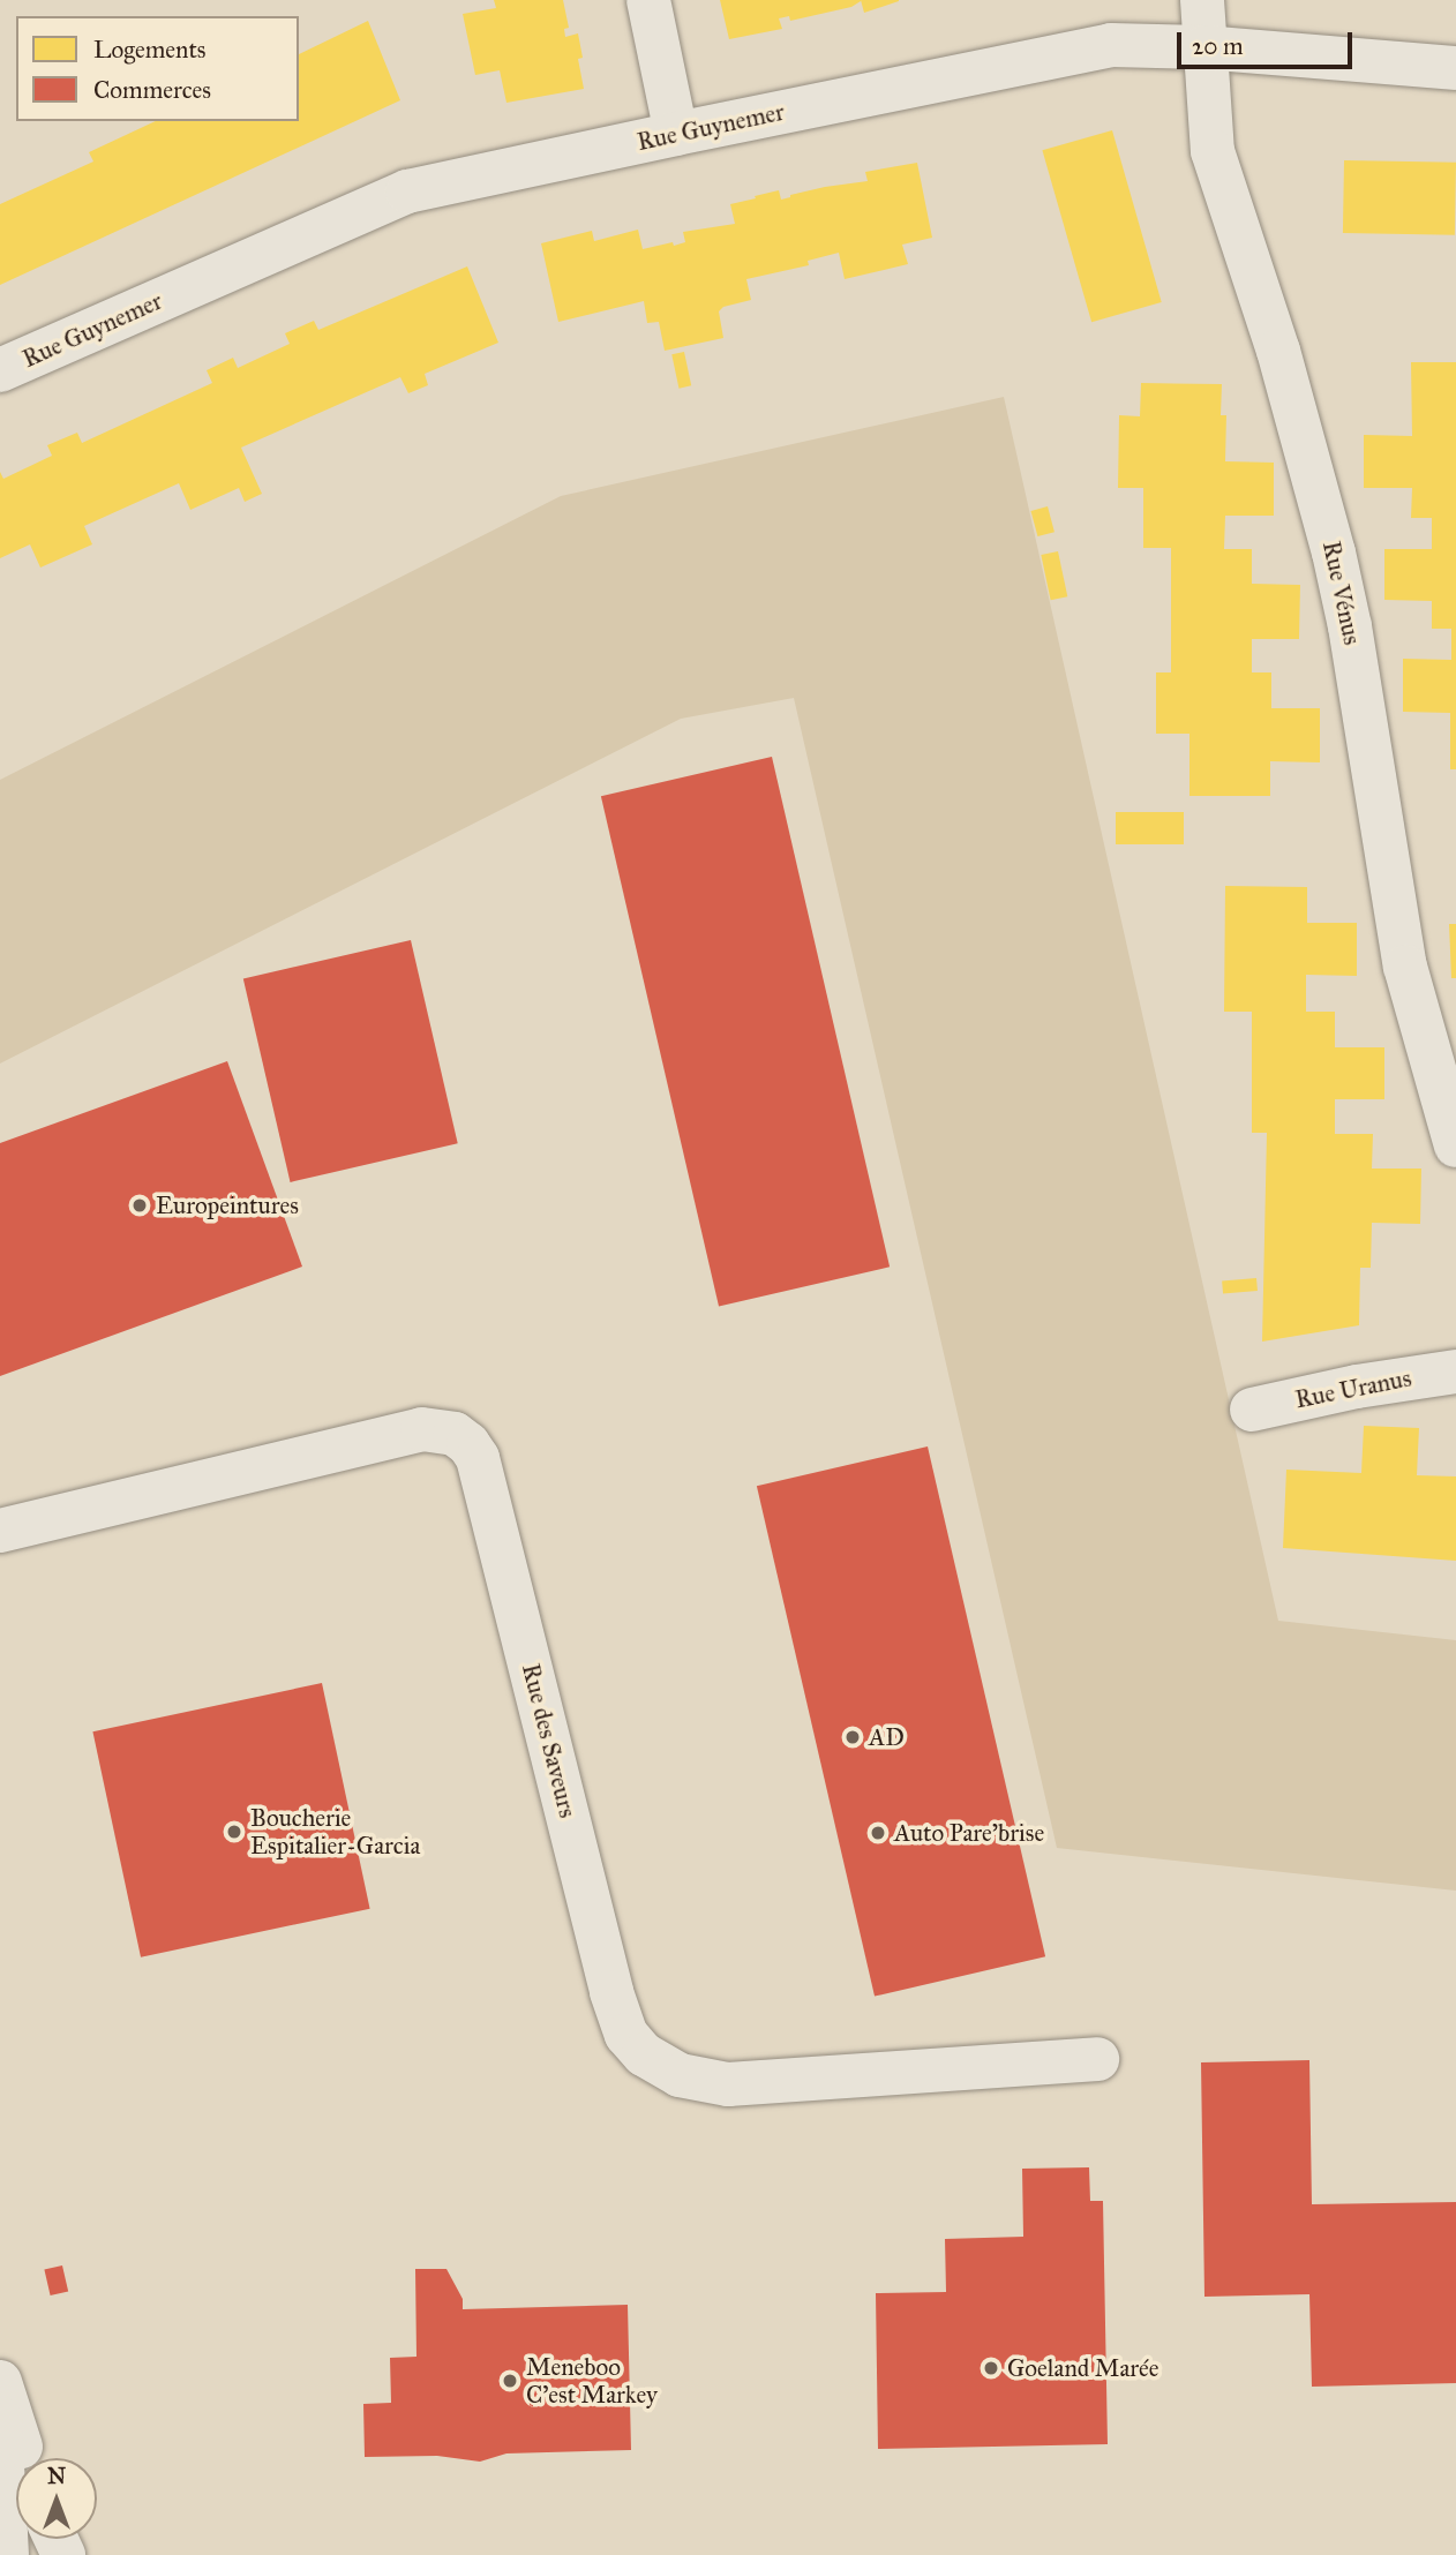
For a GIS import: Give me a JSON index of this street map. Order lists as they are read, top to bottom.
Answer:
{
  "streets": {
    "street": [
      "Rue Guynemer",
      "Rue Vénus",
      "Rue Uranus",
      "Rue des Saveurs"
    ]
  },
  "crossings": [
    ["Rue Guynemer", "Rue Vénus"]
  ],
  "places": [
    "Europeintures",
    "AD",
    "Boucherie Espitalier-Garcia",
    "Auto Pare'brise",
    "Goeland Marée",
    "Meneboo C'est Markey"
  ],
  "legend": ["Logements", "Commerces"],
  "scale_bar": "20 m",
  "north": "top"
}
